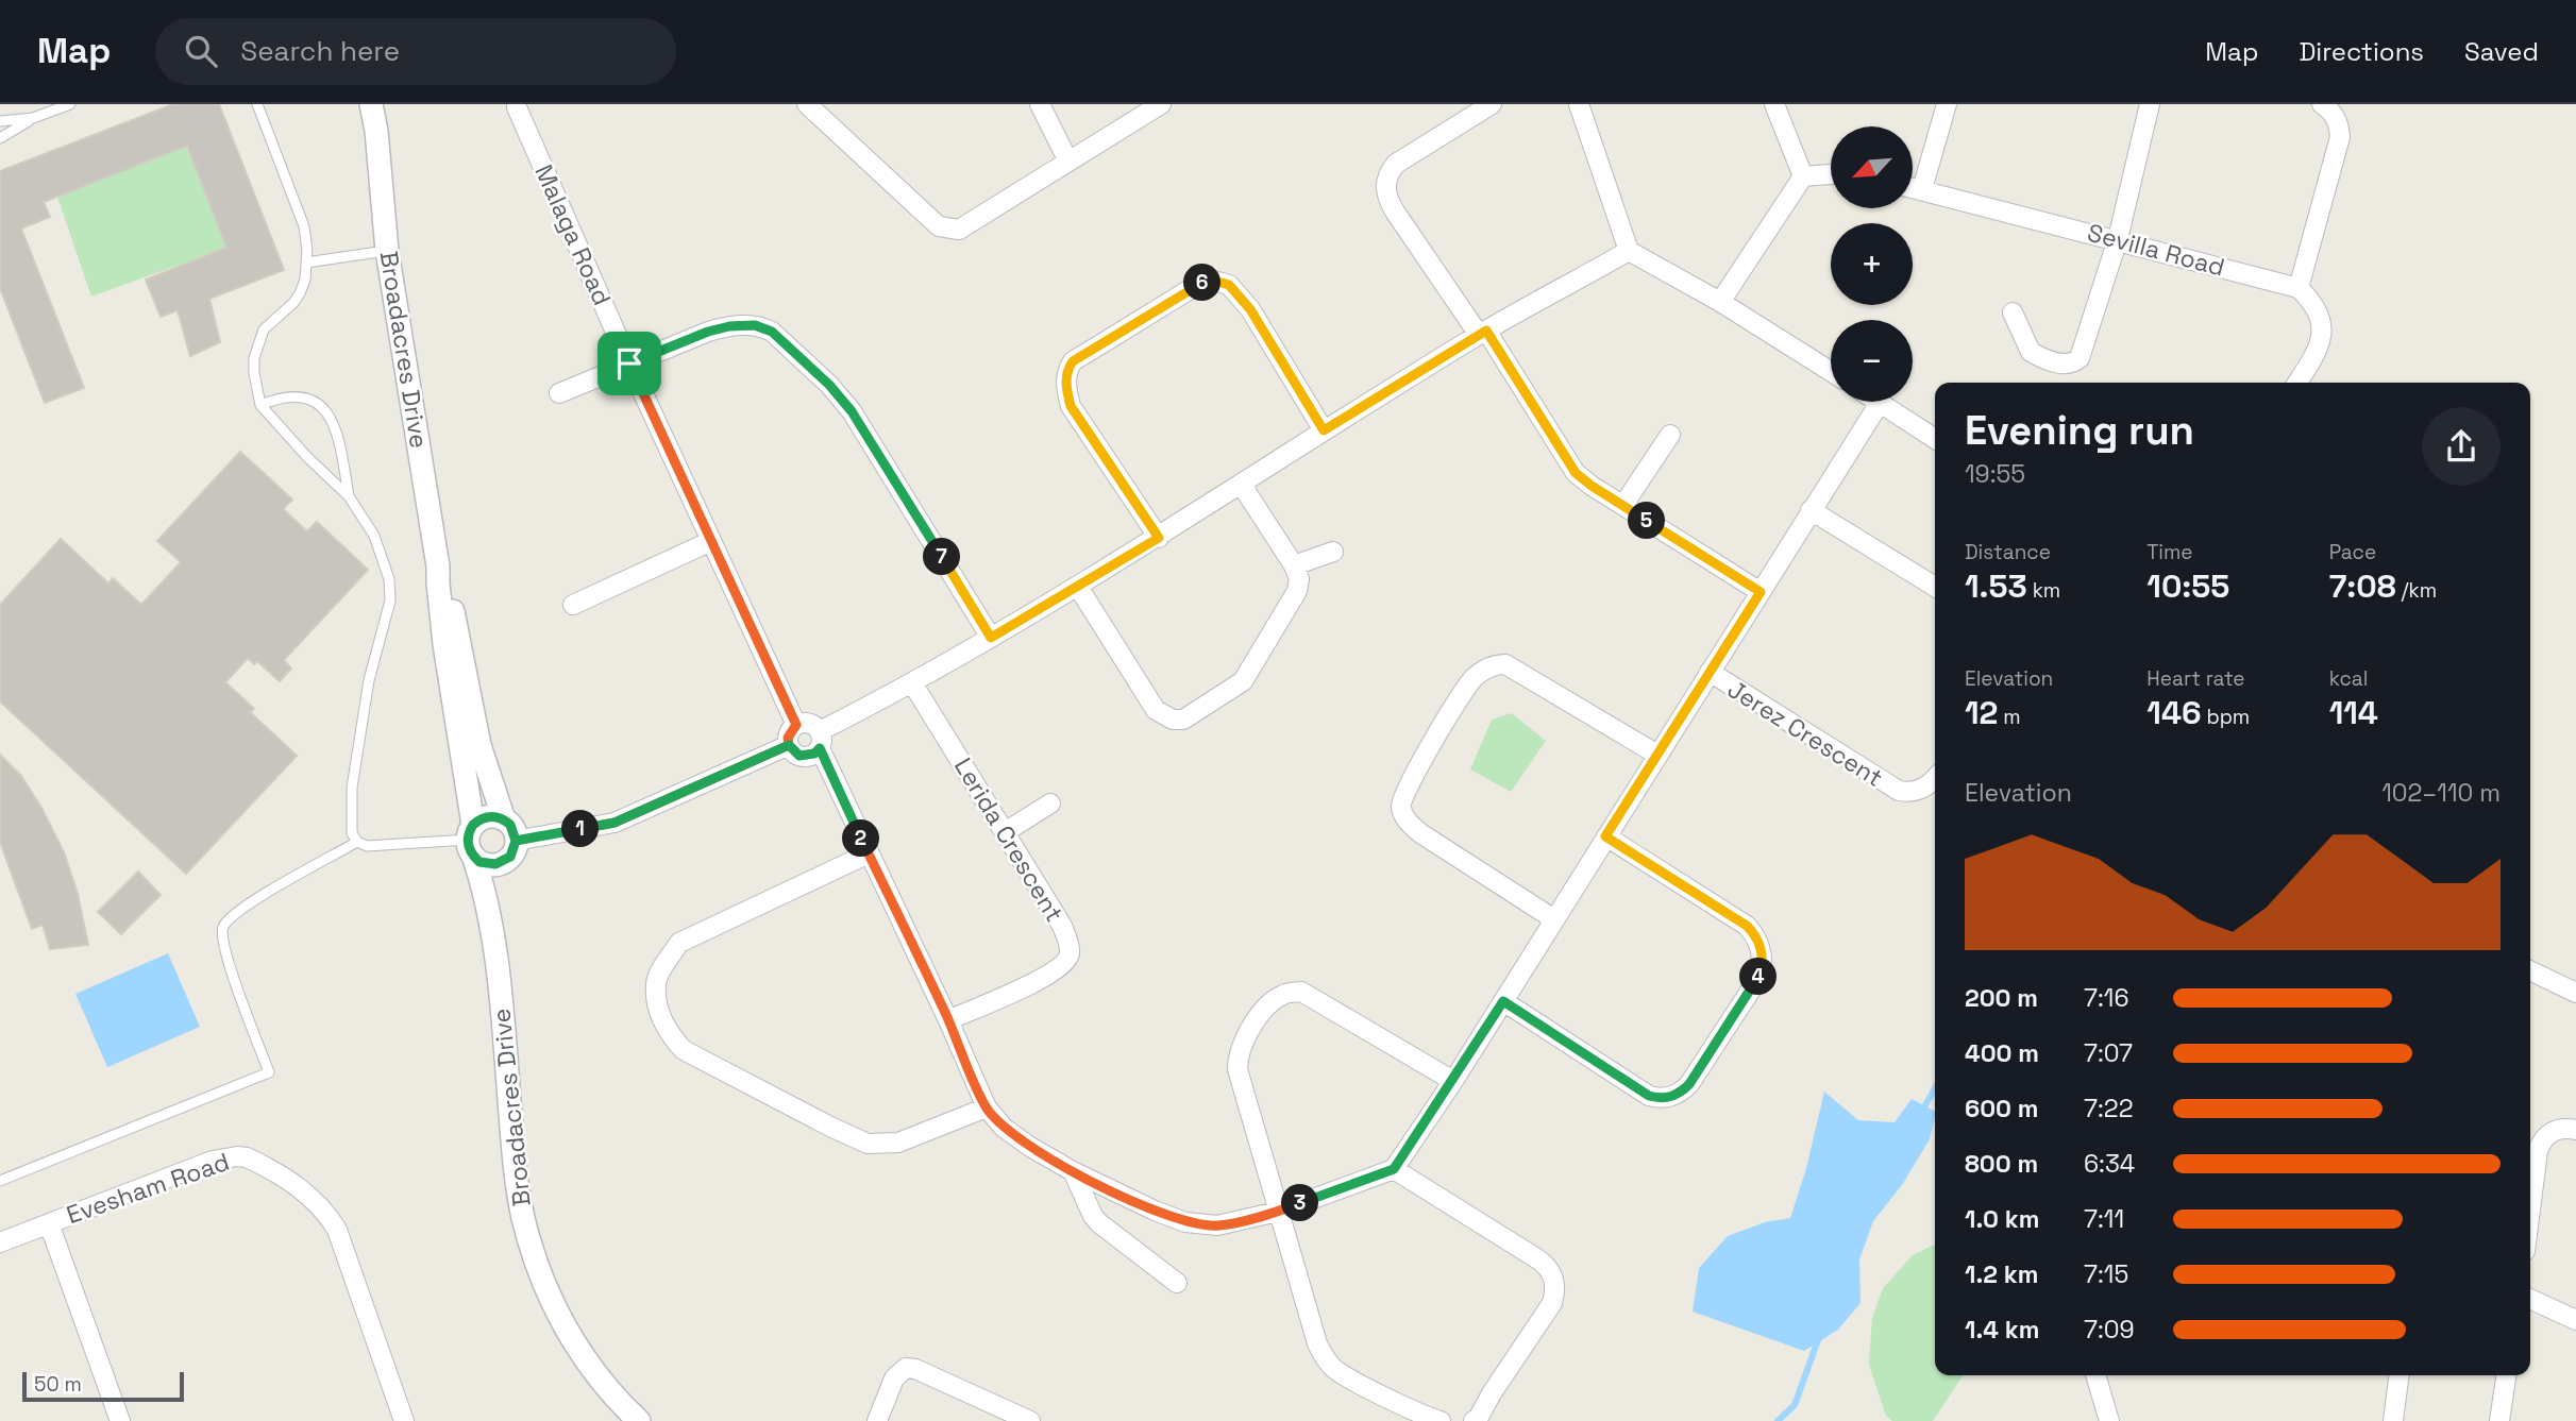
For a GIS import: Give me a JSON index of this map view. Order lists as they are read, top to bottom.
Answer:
{
  "streets": {
    "street": [
      "Malaga Road",
      "Sevilla Road",
      "Broadacres Drive",
      "Jerez Crescent",
      "Lerida Crescent",
      "Evesham Road"
    ]
  },
  "scale_bar": "50 m",
  "north": "bottom left",
  "page": {
    "header": "Map",
    "search": "Search here",
    "nav": ["Map", "Directions", "Saved"],
    "map_buttons": ["+", "−"],
    "pins": [
      "6",
      "5",
      "7",
      "1",
      "2",
      "4",
      "3"
    ],
    "heading": ["Evening run", "19:55"],
    "stats": [
      ["Distance", "1.53 km"],
      ["Time", "10:55"],
      ["Pace", "7:08 /km"],
      ["Elevation", "12 m"],
      ["Heart rate", "146 bpm"],
      ["kcal", "114"]
    ],
    "chart": ["Elevation", "102–110 m"],
    "list": [
      {
        "name": "200 m",
        "note": "7:16"
      },
      {
        "name": "400 m",
        "note": "7:07"
      },
      {
        "name": "600 m",
        "note": "7:22"
      },
      {
        "name": "800 m",
        "note": "6:34"
      },
      {
        "name": "1.0 km",
        "note": "7:11"
      },
      {
        "name": "1.2 km",
        "note": "7:15"
      },
      {
        "name": "1.4 km",
        "note": "7:09"
      }
    ],
    "scale": "50 m"
  }
}
